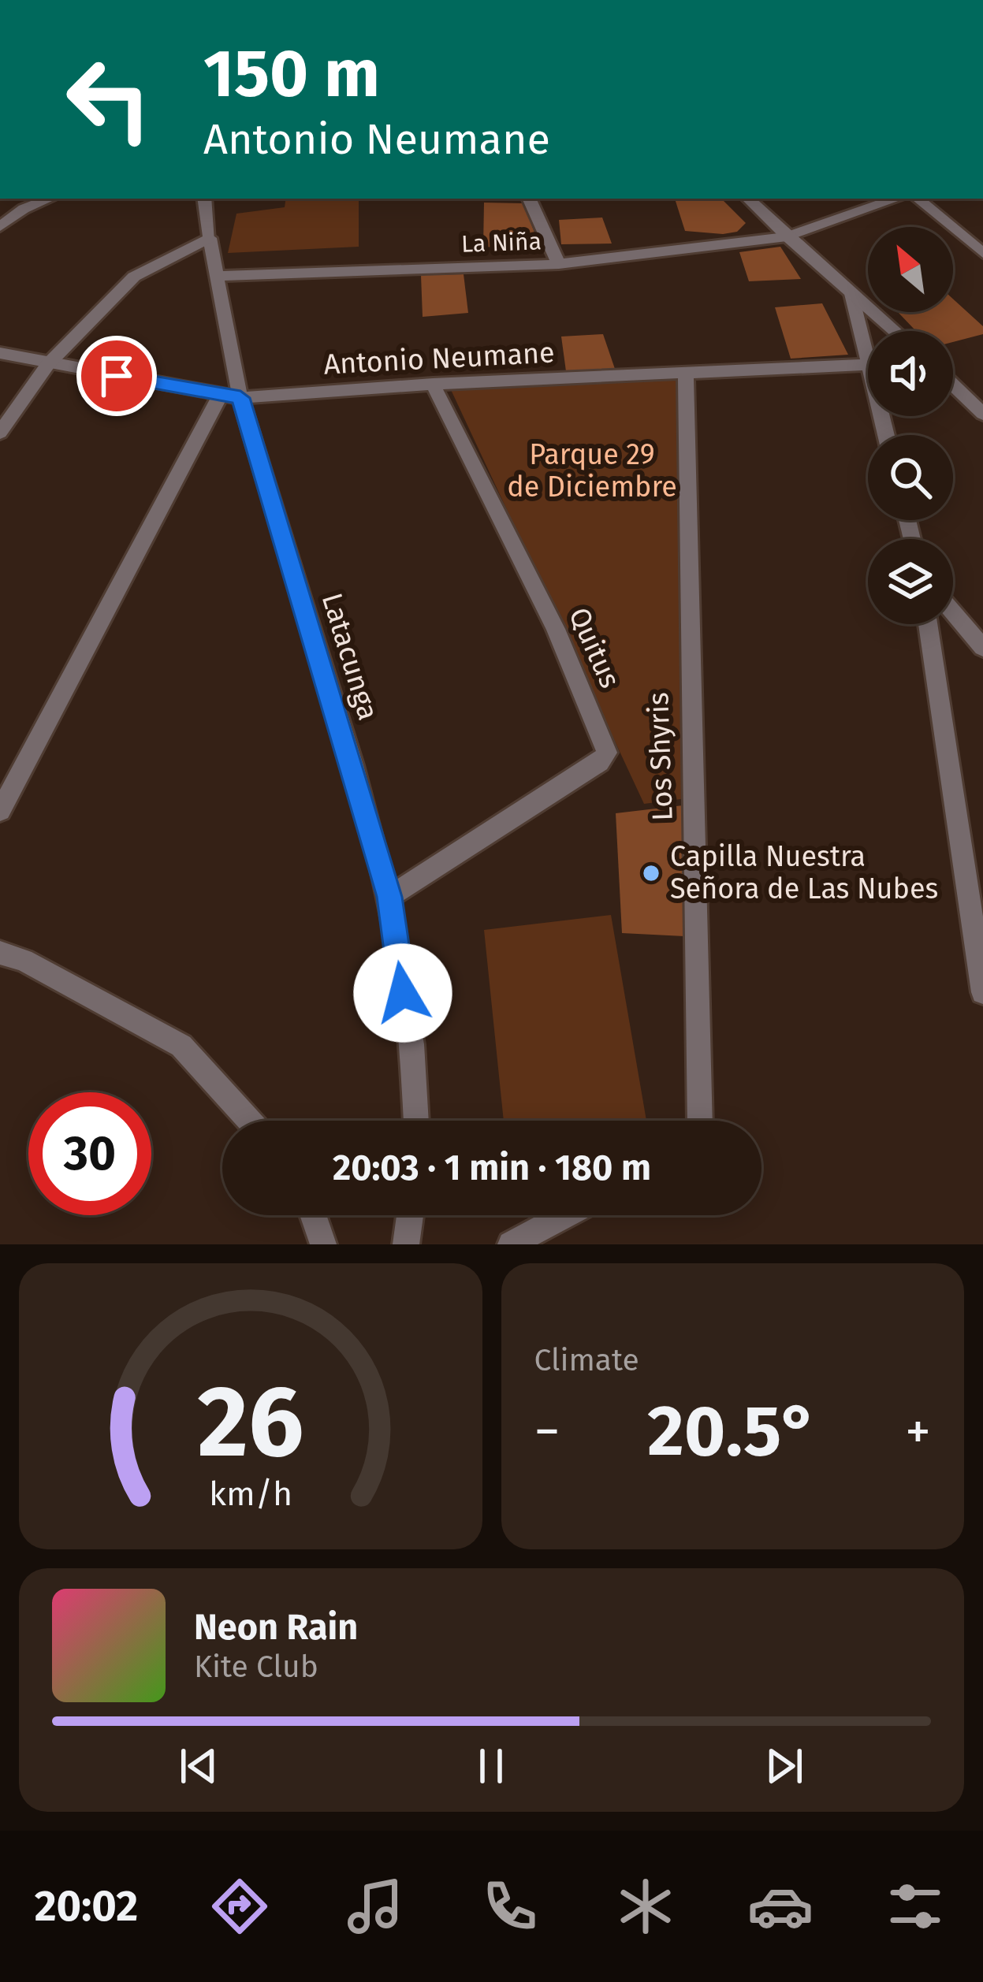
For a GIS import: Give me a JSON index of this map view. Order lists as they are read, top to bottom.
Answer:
{
  "streets": {
    "street": [
      "La Niña",
      "Antonio Neumane",
      "Quitus",
      "Latacunga",
      "Los Shyris"
    ]
  },
  "crossings": [
    ["La Niña", "Latacunga"],
    ["Antonio Neumane", "Quitus"],
    ["Antonio Neumane", "Latacunga"],
    ["Antonio Neumane", "Los Shyris"],
    ["Quitus", "Latacunga"]
  ],
  "parks": ["Parque 29 de Diciembre"],
  "places": ["Capilla Nuestra Señora de Las Nubes"],
  "north": "top left",
  "page": {
    "turn": ["150 m", "Antonio Neumane"],
    "limit": "30",
    "trip": "20:03 · 1 min · 180 m",
    "tile": "Climate",
    "heat": ["−", "20.5°", "+"],
    "song": ["Neon Rain", "Kite Club"],
    "tabs": "20:02",
    "gauge": ["26", "km/h"]
  }
}
